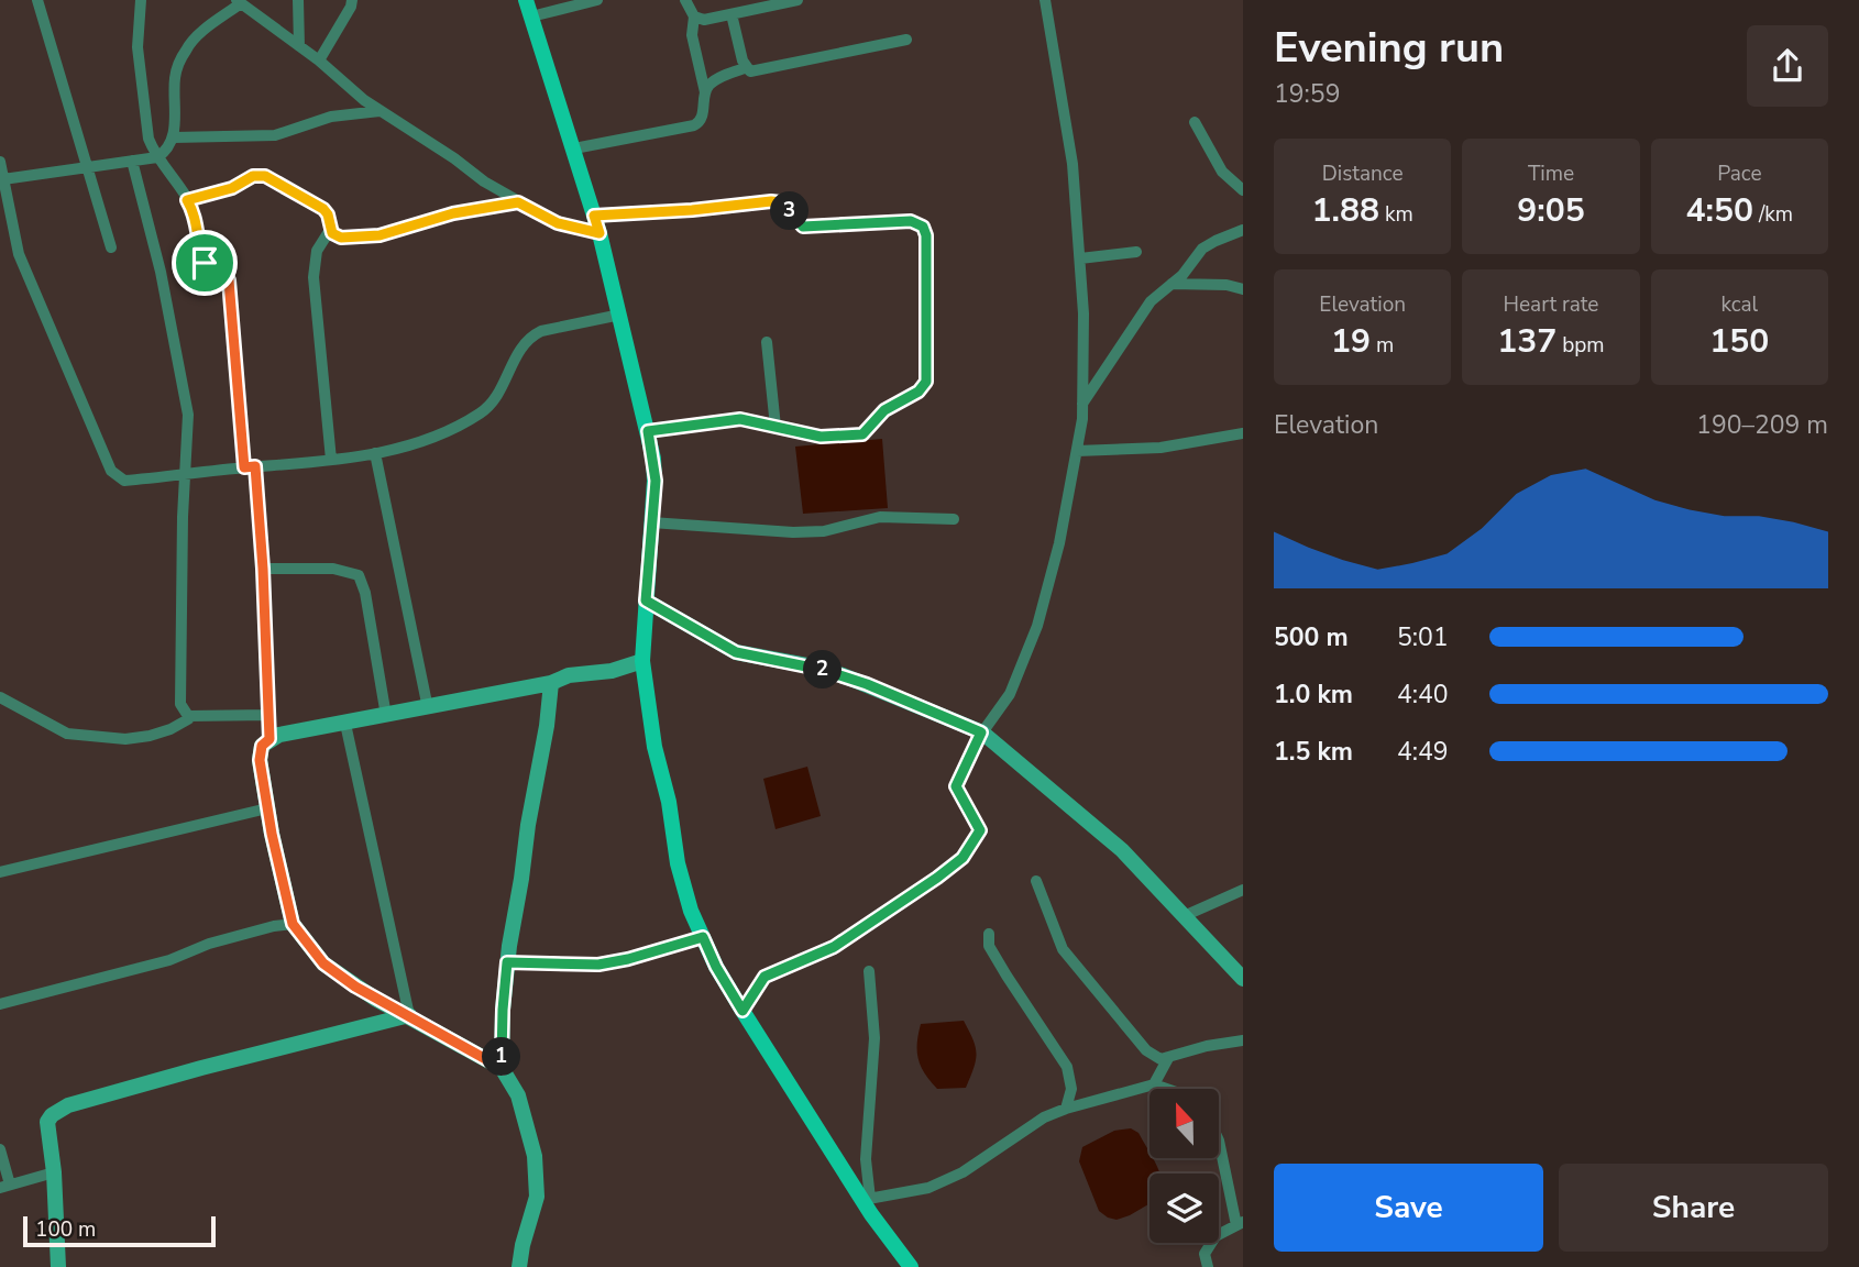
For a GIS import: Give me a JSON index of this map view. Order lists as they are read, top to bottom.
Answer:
{
  "scale_bar": "100 m",
  "north": "top",
  "page": {
    "heading": ["Evening run", "19:59"],
    "stats": [
      ["Distance", "1.88 km"],
      ["Time", "9:05"],
      ["Pace", "4:50 /km"],
      ["Elevation", "19 m"],
      ["Heart rate", "137 bpm"],
      ["kcal", "150"]
    ],
    "pins": ["3", "2", "1"],
    "chart": ["Elevation", "190–209 m"],
    "list": [
      {
        "name": "500 m",
        "note": "5:01"
      },
      {
        "name": "1.0 km",
        "note": "4:40"
      },
      {
        "name": "1.5 km",
        "note": "4:49"
      }
    ],
    "buttons": ["Save", "Share"],
    "scale": "100 m"
  }
}
